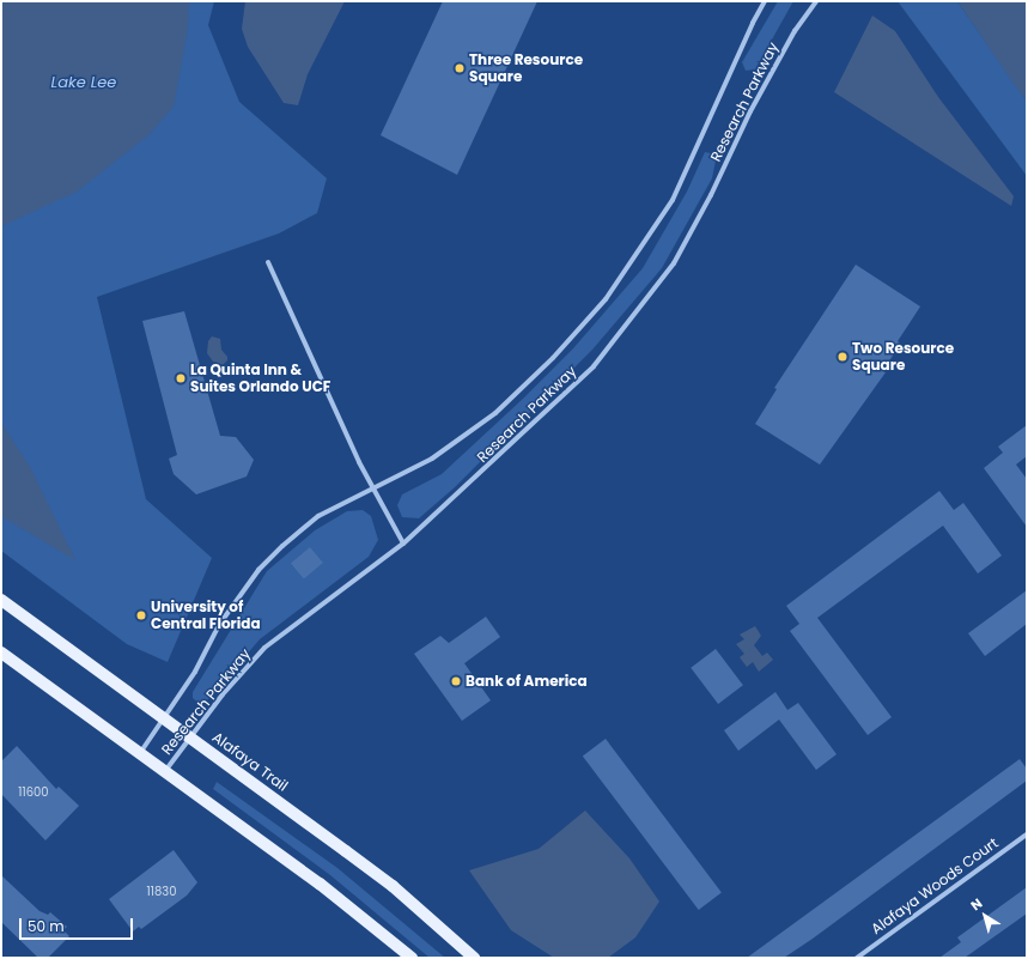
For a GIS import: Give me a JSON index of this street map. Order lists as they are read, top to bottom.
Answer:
{
  "streets": {
    "main road": ["Alafaya Trail"],
    "street": ["Research Parkway", "Alafaya Woods Court"]
  },
  "crossings": [
    ["Research Parkway", "Alafaya Trail"]
  ],
  "water": ["Lake Lee"],
  "places": [
    "Three Resource Square",
    "Two Resource Square",
    "La Quinta Inn & Suites Orlando UCF",
    "University of Central Florida",
    "Bank of America"
  ],
  "house_numbers": ["11600", "11830"],
  "scale_bar": "50 m",
  "north": "top left"
}
